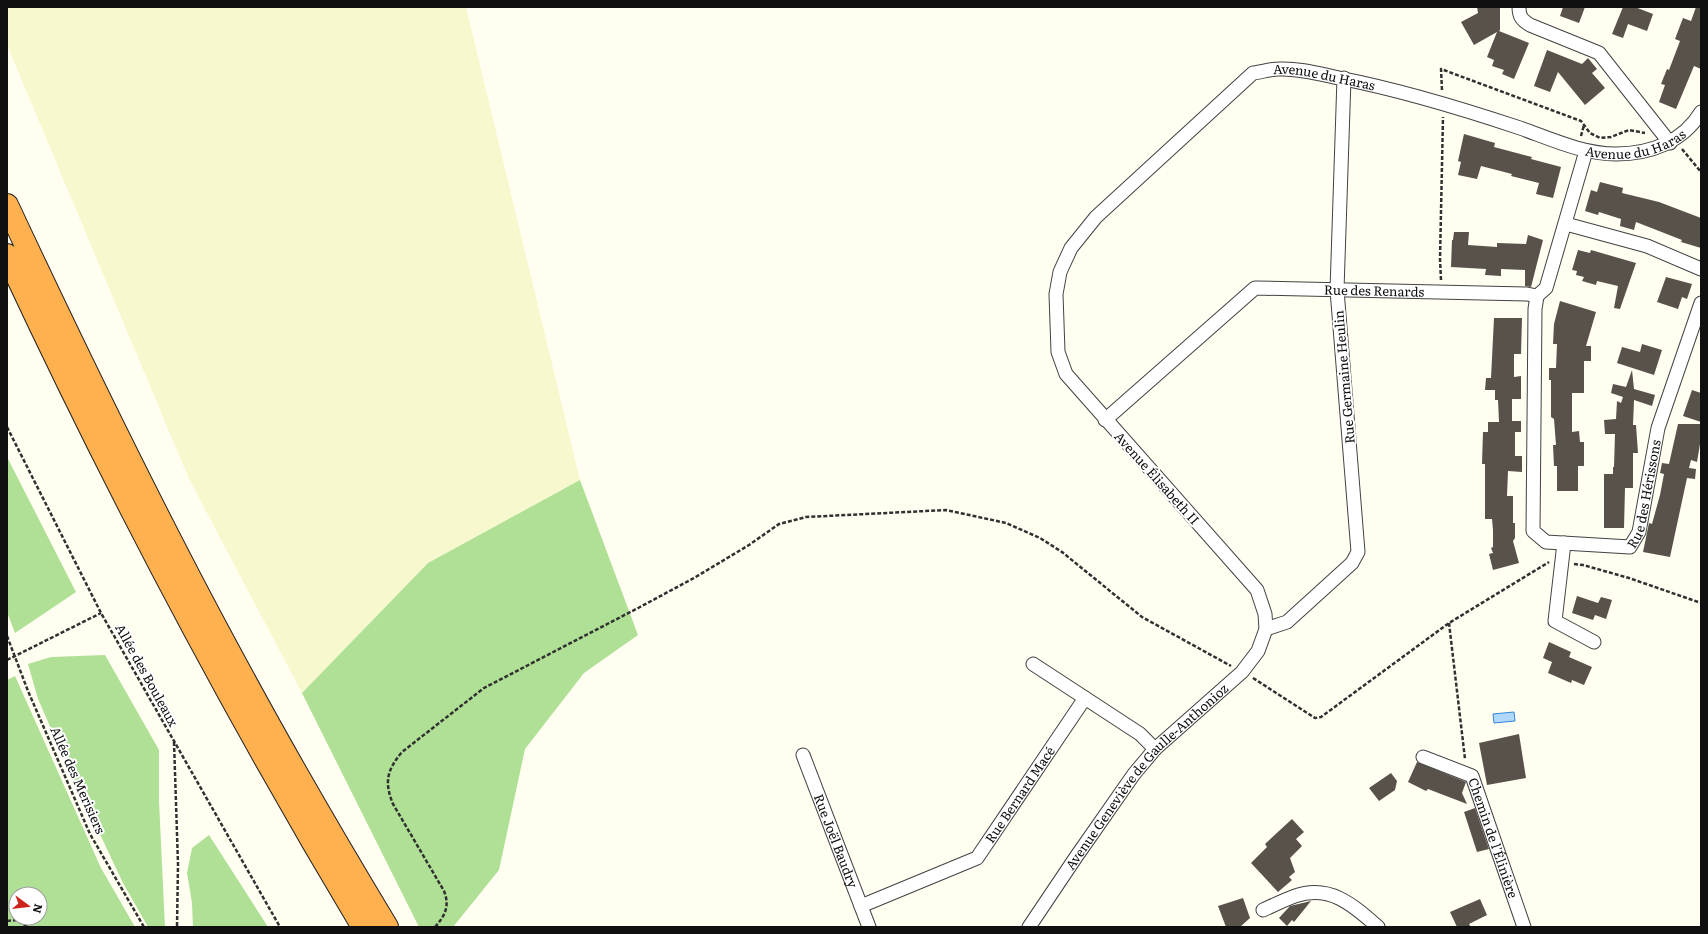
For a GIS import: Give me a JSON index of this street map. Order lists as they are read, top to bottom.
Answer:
{
  "streets": {
    "street": [
      "Avenue du Haras",
      "Rue des Renards",
      "Rue Germaine Heulin",
      "Avenue Élisabeth II",
      "Rue des Hérissons",
      "Avenue Geneviève de Gaulle-Anthonioz",
      "Rue Bernard Macé",
      "Chemin de l'Élinière",
      "Rue Joël Baudry"
    ],
    "path": ["Allée des Bouleaux", "Allée des Merisiers"]
  },
  "crossings": [
    ["Avenue du Haras", "Rue Germaine Heulin"],
    ["Avenue du Haras", "Avenue Élisabeth II"],
    ["Rue des Renards", "Rue Germaine Heulin"],
    ["Rue des Renards", "Avenue Élisabeth II"],
    ["Rue des Renards", "Rue des Hérissons"],
    ["Rue Germaine Heulin", "Avenue Élisabeth II"],
    ["Rue Germaine Heulin", "Avenue Geneviève de Gaulle-Anthonioz"],
    ["Avenue Élisabeth II", "Avenue Geneviève de Gaulle-Anthonioz"],
    ["Rue Bernard Macé", "Rue Joël Baudry"]
  ],
  "north": "right"
}
